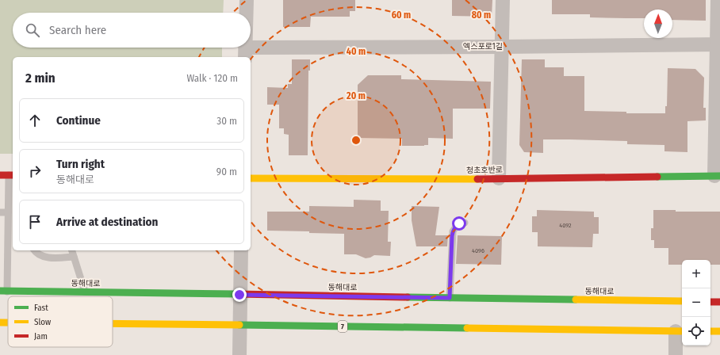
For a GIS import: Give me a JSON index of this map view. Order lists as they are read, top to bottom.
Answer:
{
  "streets": {
    "main road": ["청초호반로", "동해대로", "7"],
    "street": ["엑스포로1길"]
  },
  "house_numbers": ["4092", "4096"],
  "legend": ["Fast", "Slow", "Jam"],
  "north": "top",
  "page": {
    "search": "Search here",
    "heading": ["2 min", "Walk · 120 m"],
    "list": [
      ["Continue", "30 m"],
      ["Turn right", "동해대로", "90 m"],
      "Arrive at destination"
    ],
    "map_buttons": ["+", "−"]
  },
  "rings": [
    "80 m",
    "60 m",
    "40 m",
    "20 m"
  ]
}
